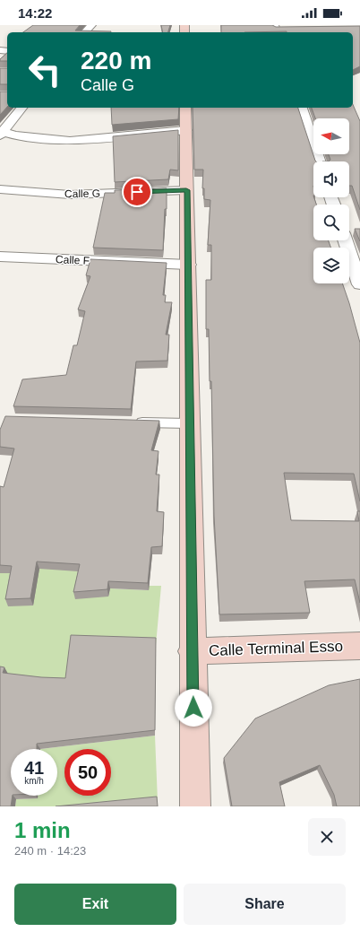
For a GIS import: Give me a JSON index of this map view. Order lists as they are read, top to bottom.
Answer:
{
  "streets": {
    "main road": ["Calle Terminal Esso"],
    "street": ["Calle G", "Calle F"]
  },
  "north": "left",
  "page": {
    "status": "14:22",
    "turn": ["220 m", "Calle G"],
    "speed": "41 km/h",
    "limit": "50",
    "heading": ["1 min", "240 m · 14:23"],
    "buttons": ["Exit", "Share"]
  }
}
